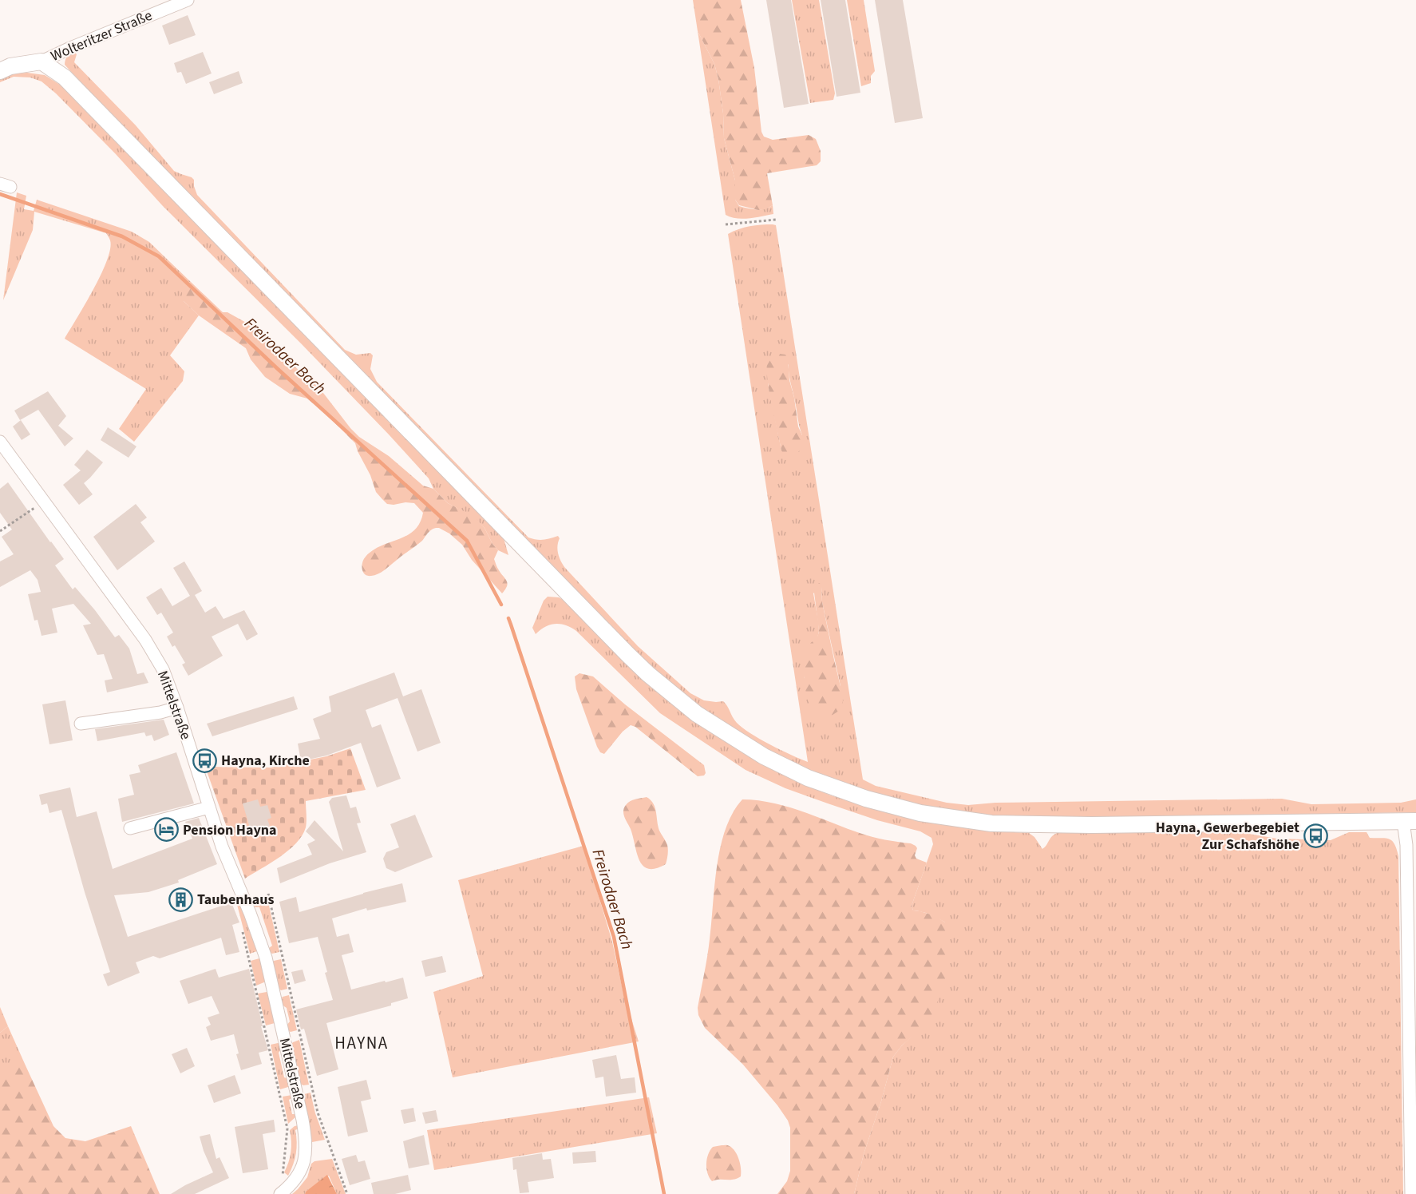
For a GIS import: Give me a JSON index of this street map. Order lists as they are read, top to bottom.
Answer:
{
  "streets": {
    "street": ["Wolteritzer Straße", "Mittelstraße"]
  },
  "districts": ["HAYNA"],
  "water": ["Freirodaer Bach"],
  "places": {
    "bus stop": ["Hayna, Kirche", "Hayna, Gewerbegebiet Zur Schafshöhe"],
    "hotel": ["Pension Hayna"],
    "building": ["Taubenhaus"]
  }
}
